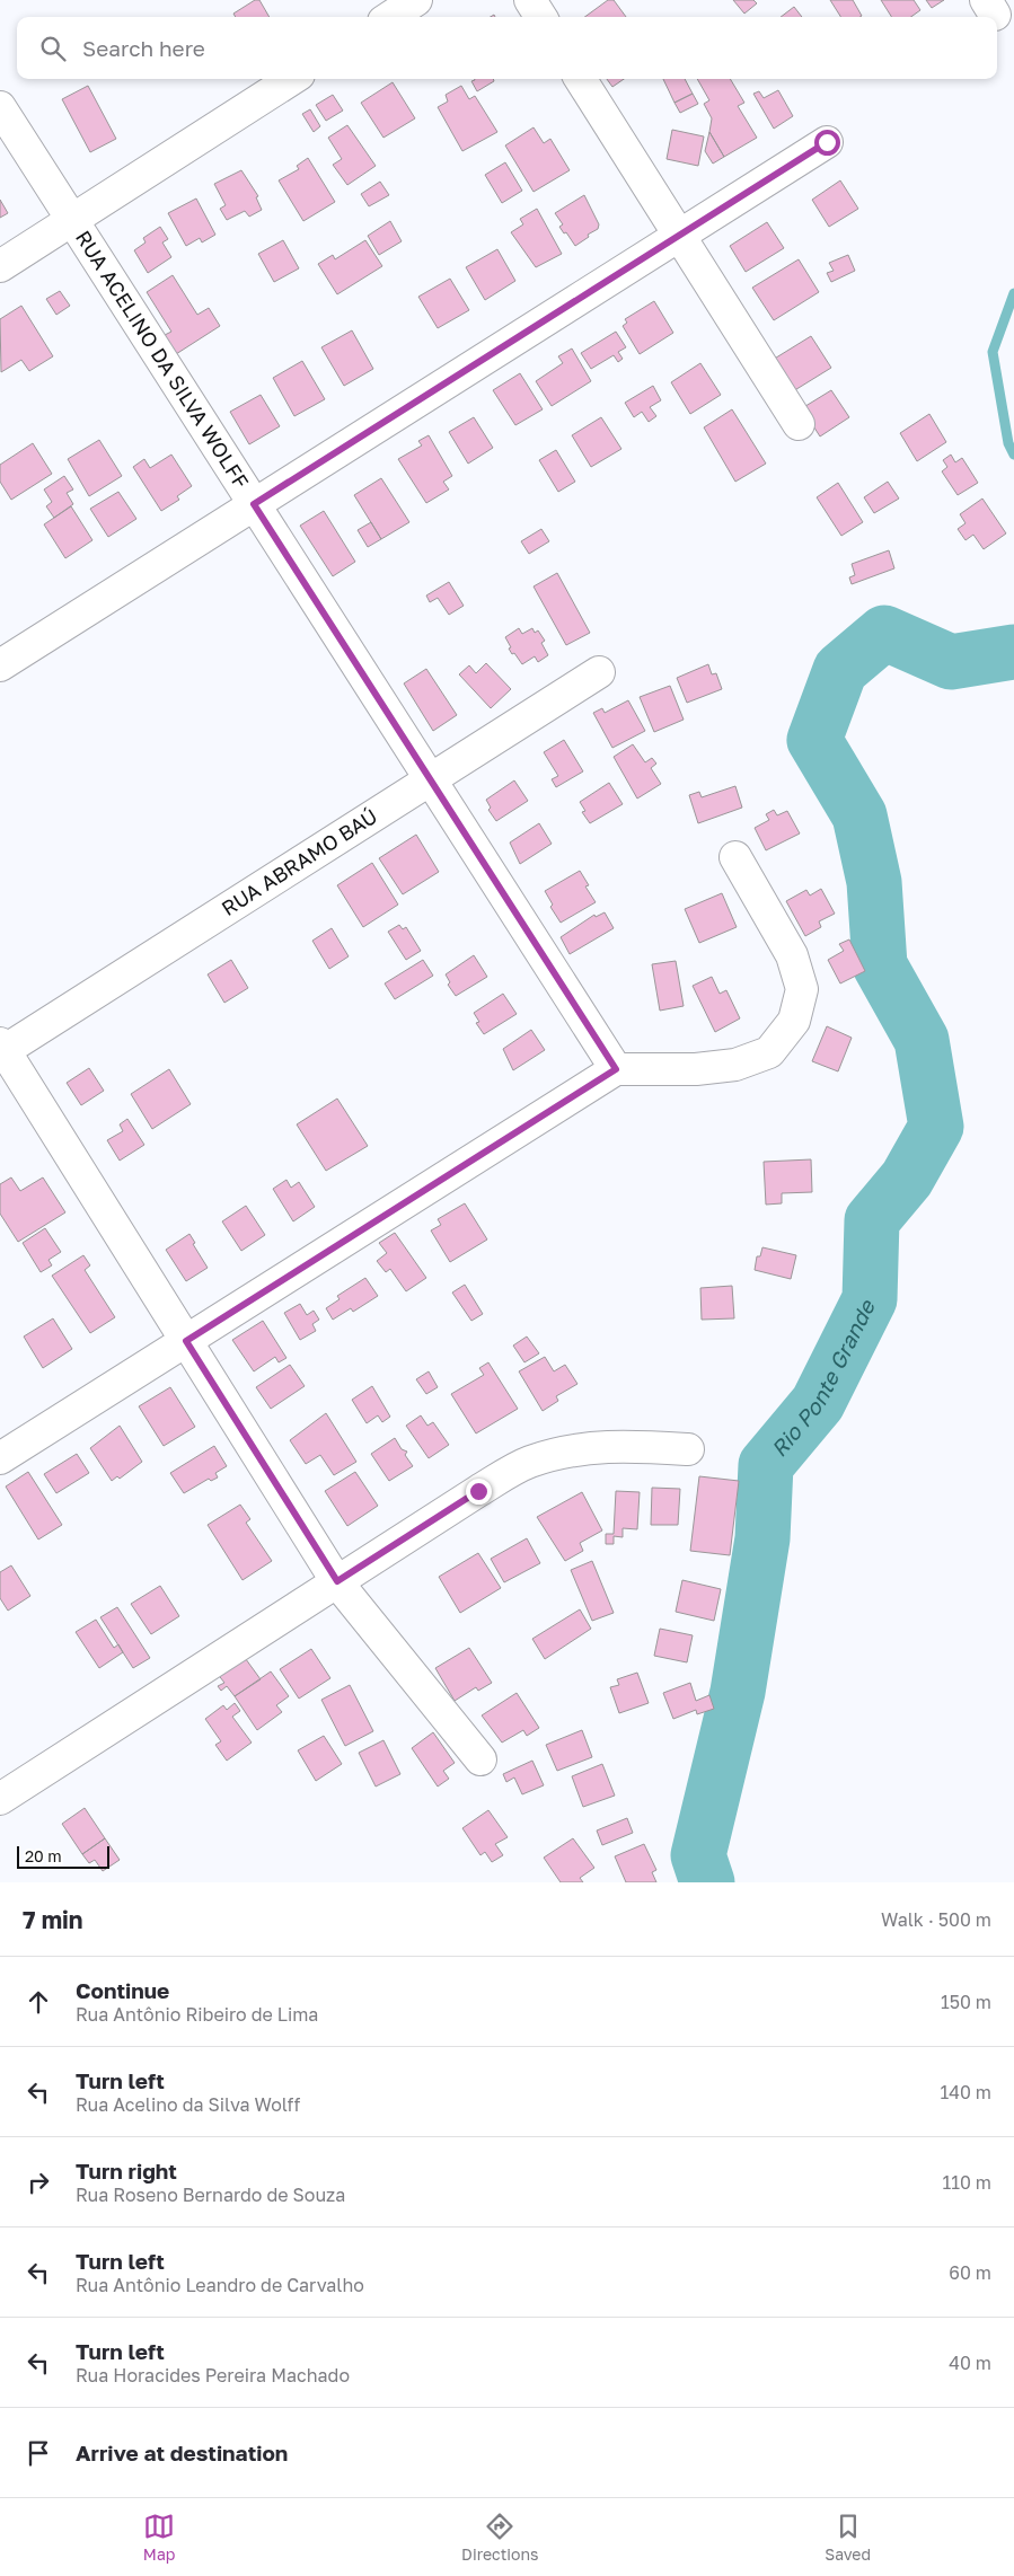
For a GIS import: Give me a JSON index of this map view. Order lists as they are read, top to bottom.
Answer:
{
  "streets": {
    "street": ["RUA ACELINO DA SILVA WOLFF", "RUA ABRAMO BAÚ"]
  },
  "crossings": [
    ["RUA ACELINO DA SILVA WOLFF", "RUA ABRAMO BAÚ"]
  ],
  "water": ["Rio Ponte Grande"],
  "scale_bar": "20 m",
  "page": {
    "search": "Search here",
    "scale": "20 m",
    "heading": ["7 min", "Walk · 500 m"],
    "list": [
      ["Continue", "Rua Antônio Ribeiro de Lima", "150 m"],
      ["Turn left", "Rua Acelino da Silva Wolff", "140 m"],
      ["Turn right", "Rua Roseno Bernardo de Souza", "110 m"],
      ["Turn left", "Rua Antônio Leandro de Carvalho", "60 m"],
      ["Turn left", "Rua Horacides Pereira Machado", "40 m"],
      "Arrive at destination"
    ],
    "nav": ["Map", "Directions", "Saved"]
  }
}
